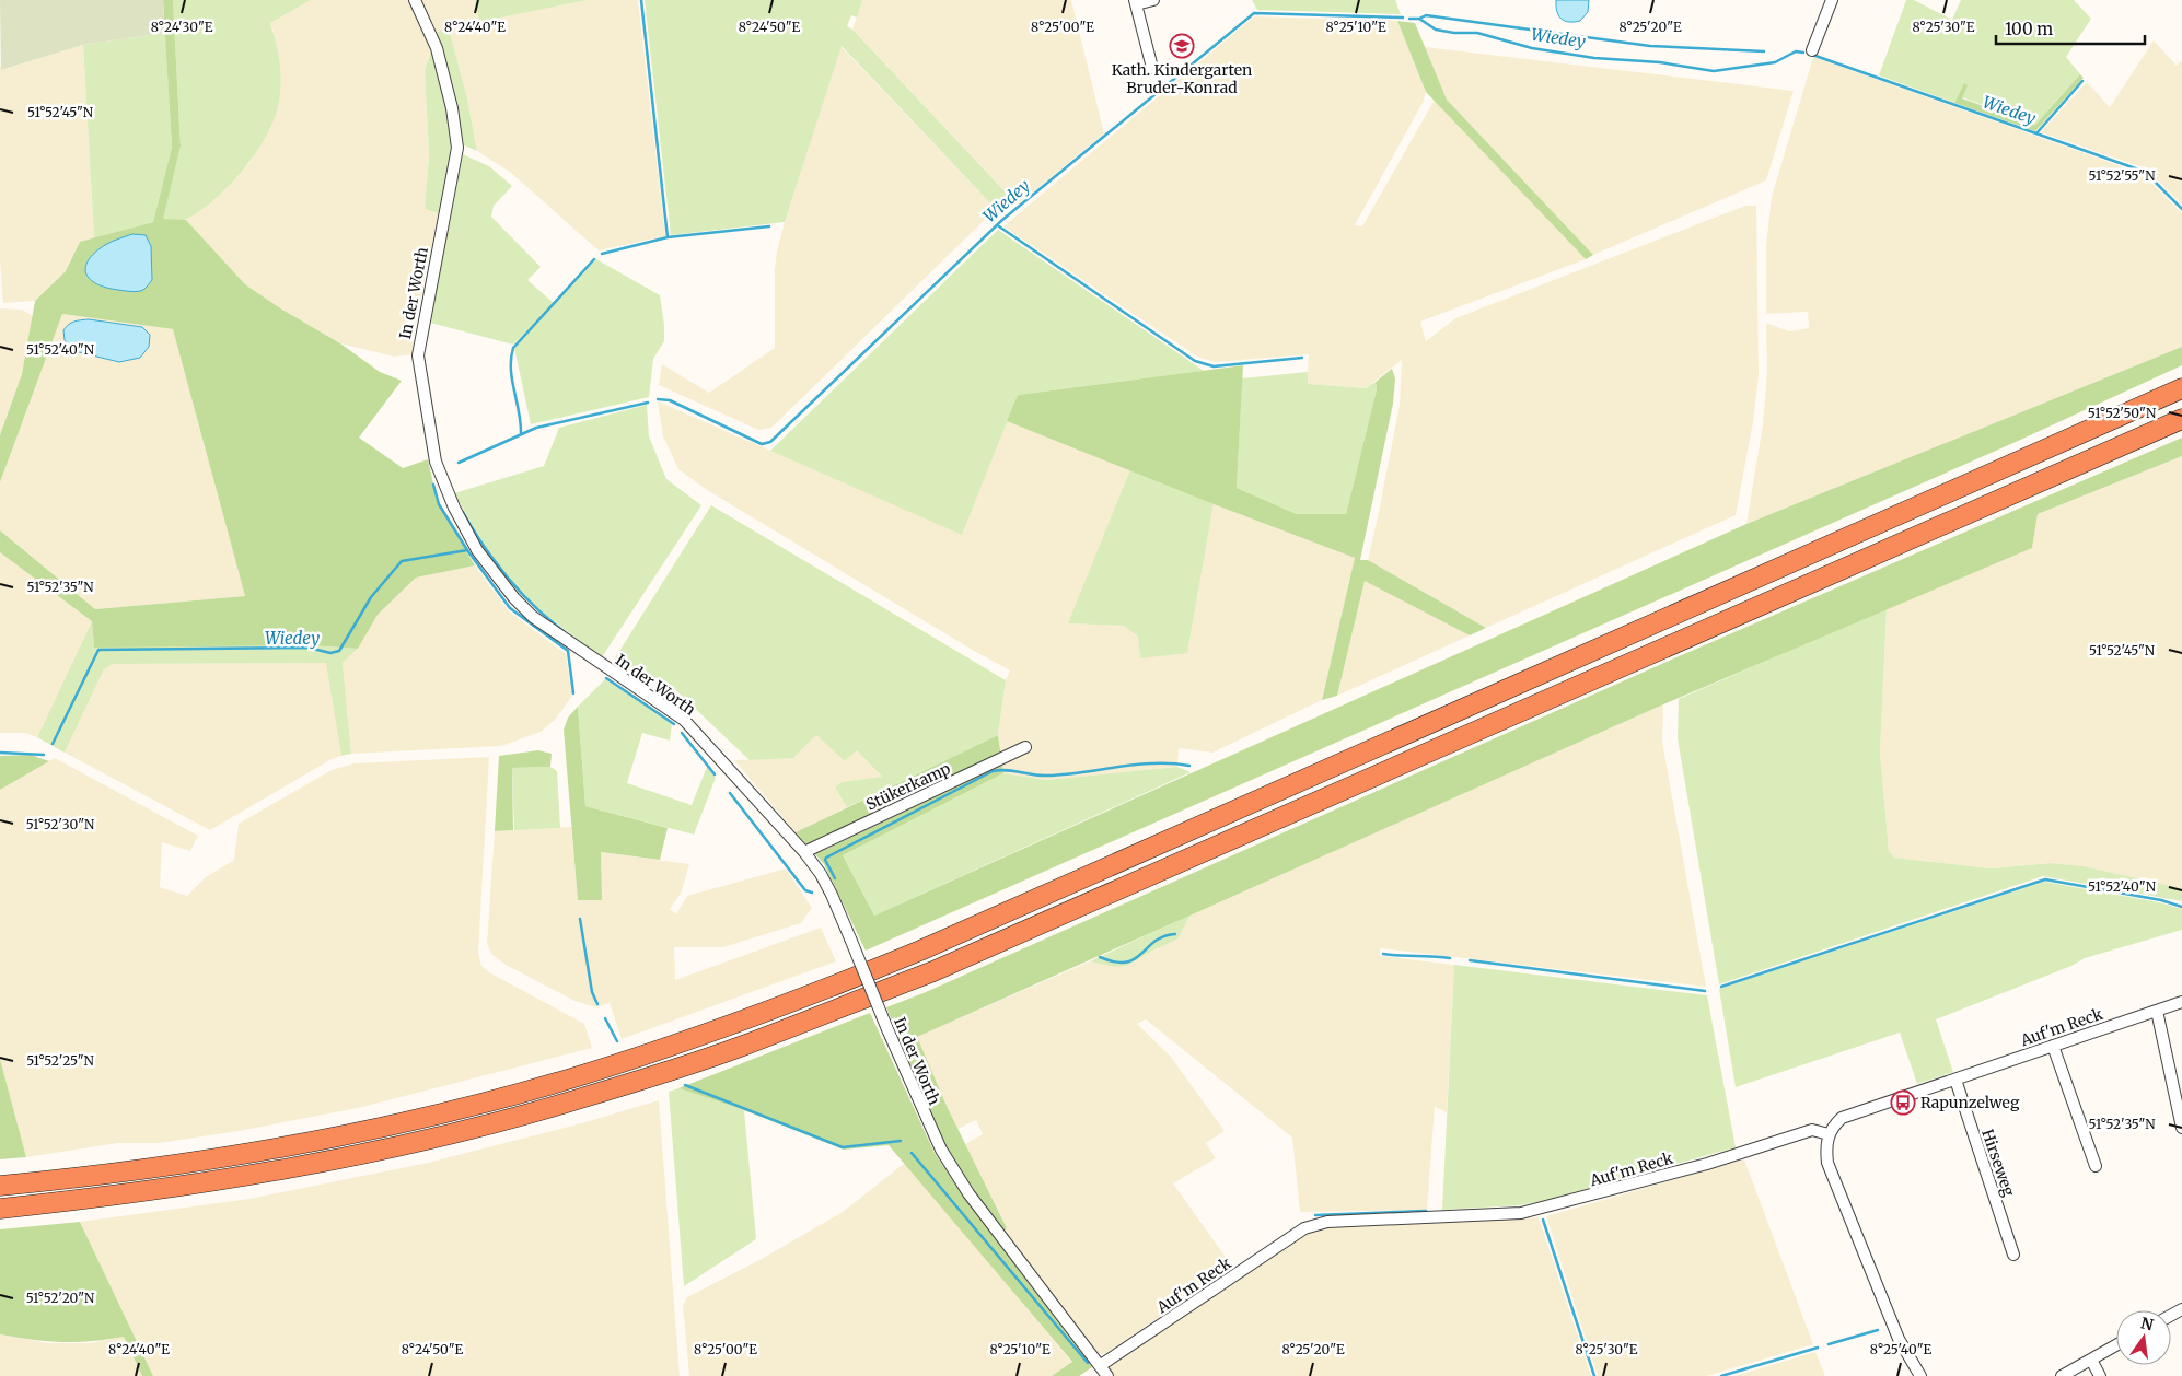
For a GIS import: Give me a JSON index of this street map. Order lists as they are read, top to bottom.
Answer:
{
  "streets": {
    "street": [
      "In der Worth",
      "Stükerkamp",
      "Auf'm Reck",
      "Hirseweg"
    ]
  },
  "crossings": [
    ["In der Worth", "Stükerkamp"],
    ["In der Worth", "Auf'm Reck"],
    ["Auf'm Reck", "Hirseweg"]
  ],
  "water": ["Wiedey"],
  "places": {
    "school or university": ["Kath. Kindergarten Bruder-Konrad"],
    "bus stop": ["Rapunzelweg"]
  },
  "scale_bar": "100 m",
  "north": "top",
  "coordinates": [
    "8°24'30\"E",
    "8°24'40\"E",
    "8°24'50\"E",
    "8°25'00\"E",
    "8°25'10\"E",
    "8°25'20\"E",
    "8°25'30\"E",
    "51°52'45\"N",
    "51°52'55\"N",
    "51°52'40\"N",
    "51°52'50\"N",
    "51°52'35\"N",
    "51°52'30\"N",
    "51°52'25\"N",
    "51°52'20\"N",
    "8°25'40\"E"
  ]
}
